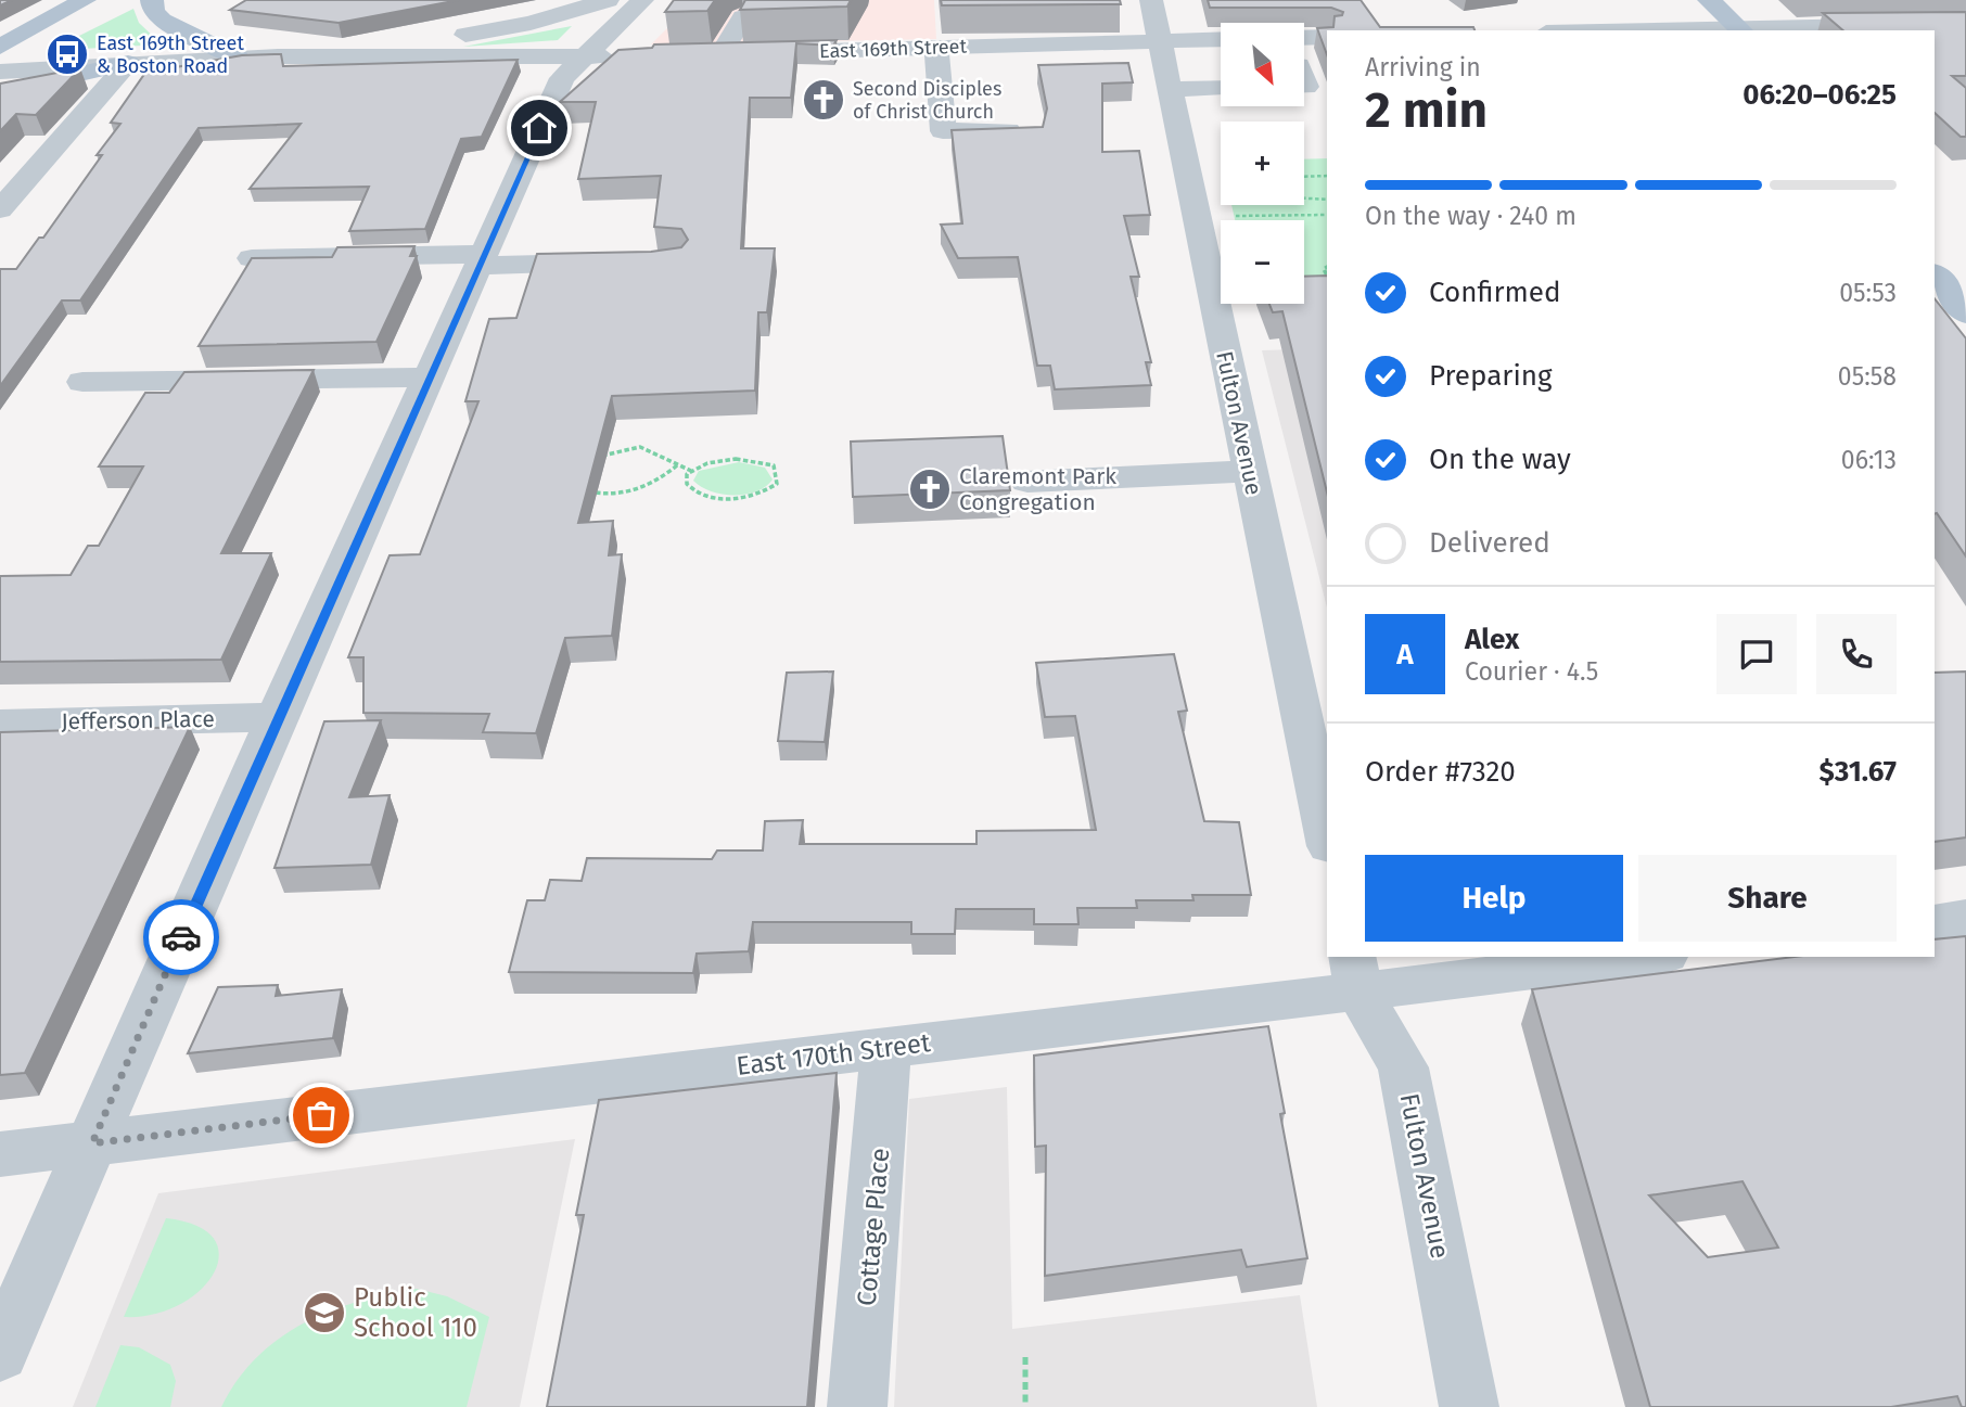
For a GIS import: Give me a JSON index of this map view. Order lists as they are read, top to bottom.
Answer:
{
  "streets": {
    "street": [
      "East 169th Street",
      "Fulton Avenue",
      "Jefferson Place",
      "East 170th Street",
      "Cottage Place"
    ]
  },
  "crossings": [
    ["East 169th Street", "Fulton Avenue"],
    ["Fulton Avenue", "East 170th Street"],
    ["East 170th Street", "Cottage Place"]
  ],
  "places": {
    "bus stop": ["East 169th Street & Boston Road"],
    "church": ["Second Disciples of Christ Church", "Claremont Park Congregation"],
    "school or university": ["Public School 110"]
  },
  "north": "bottom right",
  "page": {
    "map_buttons": ["+", "−"],
    "heading": ["2 min", "Arriving in", "06:20–06:25"],
    "panel": [
      "Alex",
      "Courier · 4.5",
      "Order #7320",
      "$31.67"
    ],
    "bar": "On the way · 240 m",
    "list": [
      ["Confirmed", "05:53"],
      ["Preparing", "05:58"],
      ["On the way", "06:13"],
      "Delivered"
    ],
    "round": "A",
    "buttons": ["Help", "Share"]
  }
}
